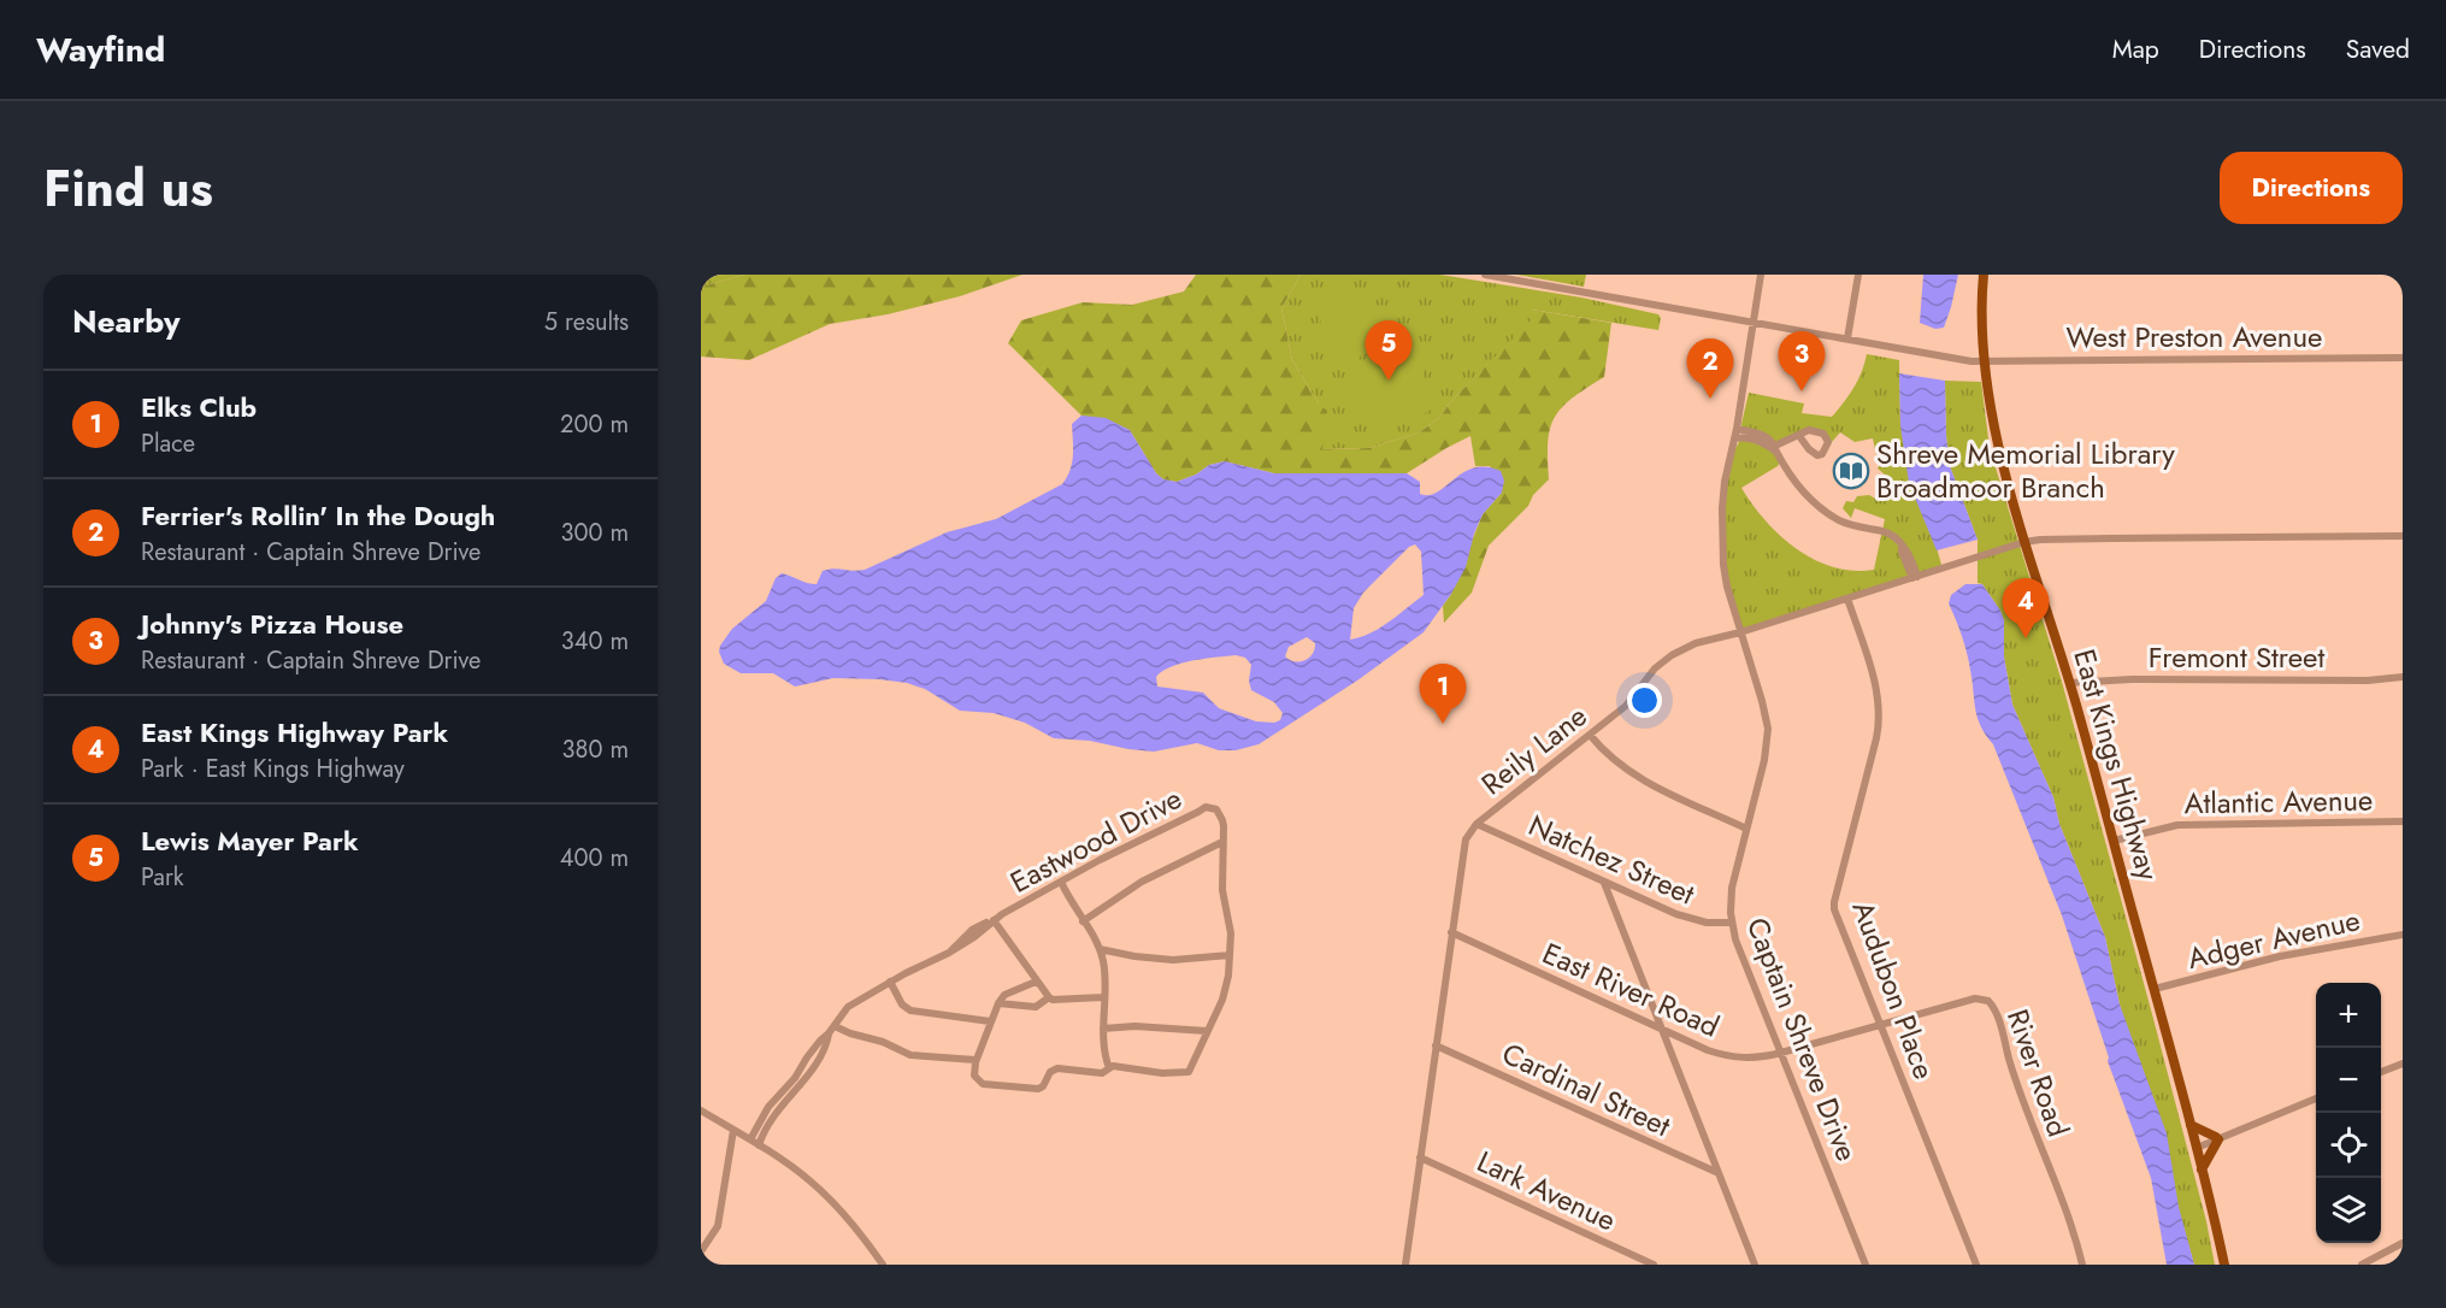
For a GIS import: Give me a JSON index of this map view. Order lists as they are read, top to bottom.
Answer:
{
  "streets": {
    "main road": ["East Kings Highway"],
    "street": [
      "West Preston Avenue",
      "Fremont Street",
      "Reily Lane",
      "Atlantic Avenue",
      "Eastwood Drive",
      "Natchez Street",
      "Adger Avenue",
      "East River Road",
      "Audubon Place",
      "Captain Shreve Drive",
      "River Road",
      "Cardinal Street",
      "Lark Avenue"
    ]
  },
  "crossings": [
    ["West Preston Avenue", "East Kings Highway"],
    ["West Preston Avenue", "Captain Shreve Drive"],
    ["Fremont Street", "East Kings Highway"],
    ["Reily Lane", "East Kings Highway"],
    ["Reily Lane", "Natchez Street"],
    ["Reily Lane", "East River Road"],
    ["Reily Lane", "Audubon Place"],
    ["Reily Lane", "Captain Shreve Drive"],
    ["Reily Lane", "Cardinal Street"],
    ["Reily Lane", "Lark Avenue"],
    ["East Kings Highway", "Atlantic Avenue"],
    ["East Kings Highway", "Adger Avenue"],
    ["Natchez Street", "Captain Shreve Drive"],
    ["East River Road", "Audubon Place"],
    ["East River Road", "Captain Shreve Drive"],
    ["East River Road", "River Road"],
    ["Audubon Place", "River Road"]
  ],
  "places": {
    "library": ["Shreve Memorial Library Broadmoor Branch"]
  },
  "page": {
    "header": "Wayfind",
    "nav": ["Map", "Directions", "Saved"],
    "title": "Find us",
    "buttons": "Directions",
    "heading": ["Nearby", "5 results"],
    "pins": [
      "5",
      "3",
      "2",
      "4",
      "1"
    ],
    "list": [
      {
        "mark": "1",
        "name": "Elks Club",
        "note": "Place",
        "value": "200 m"
      },
      {
        "mark": "2",
        "name": "Ferrier's Rollin' In the Dough",
        "note": "Restaurant · Captain Shreve Drive",
        "value": "300 m"
      },
      {
        "mark": "3",
        "name": "Johnny's Pizza House",
        "note": "Restaurant · Captain Shreve Drive",
        "value": "340 m"
      },
      {
        "mark": "4",
        "name": "East Kings Highway Park",
        "note": "Park · East Kings Highway",
        "value": "380 m"
      },
      {
        "mark": "5",
        "name": "Lewis Mayer Park",
        "note": "Park",
        "value": "400 m"
      }
    ],
    "map_buttons": ["+", "−"]
  }
}
